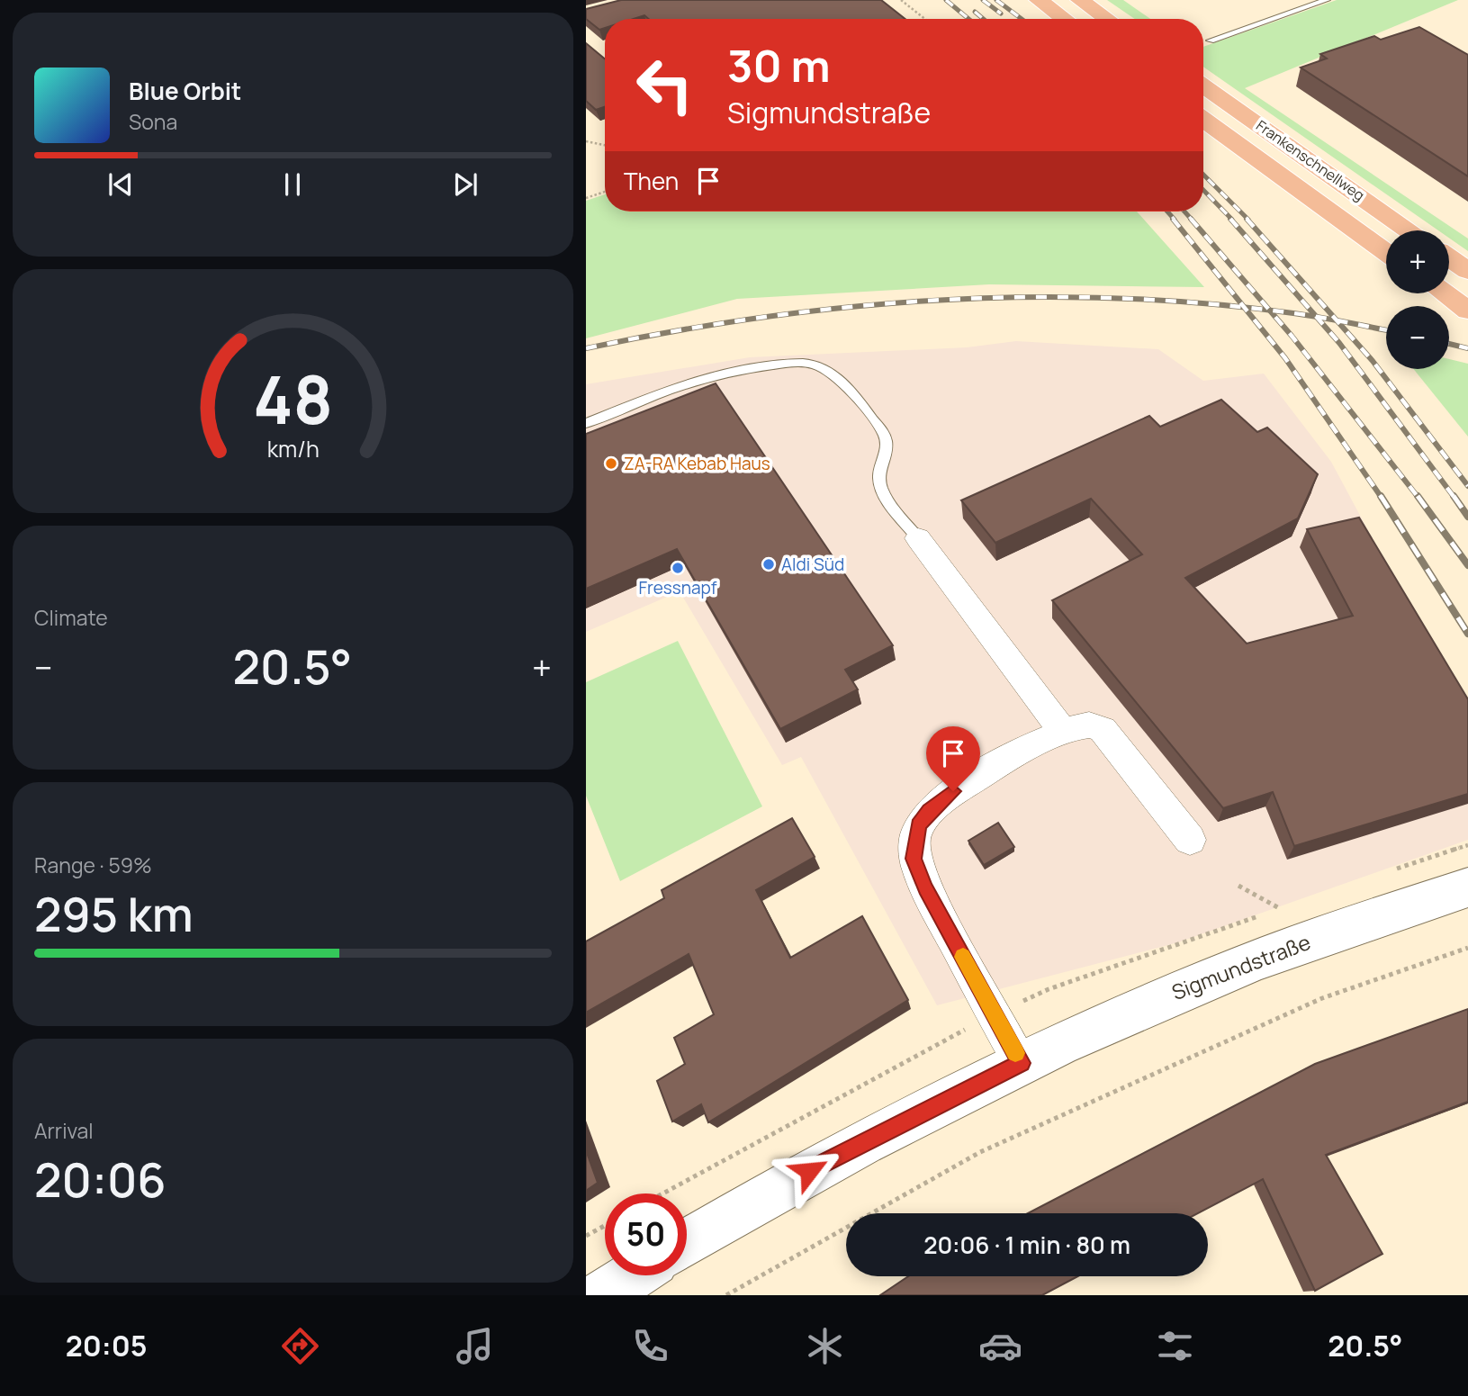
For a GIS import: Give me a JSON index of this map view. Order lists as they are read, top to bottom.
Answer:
{
  "streets": {
    "highway": ["Frankenschnellweg"],
    "main road": ["Sigmundstraße"]
  },
  "places": ["ZA-RA Kebab Haus", "Aldi Süd", "Fressnapf"],
  "page": {
    "turn": ["30 m", "Sigmundstraße"],
    "song": ["Blue Orbit", "Sona"],
    "then": "Then",
    "map_buttons": ["+", "−"],
    "tile": [
      "Climate",
      ["Range · 59%", "295 km"],
      ["Arrival", "20:06"]
    ],
    "heat": ["−", "20.5°", "+"],
    "limit": "50",
    "trip": "20:06 · 1 min · 80 m",
    "tabs": ["20:05", "20.5°"],
    "gauge": ["48", "km/h"]
  }
}
